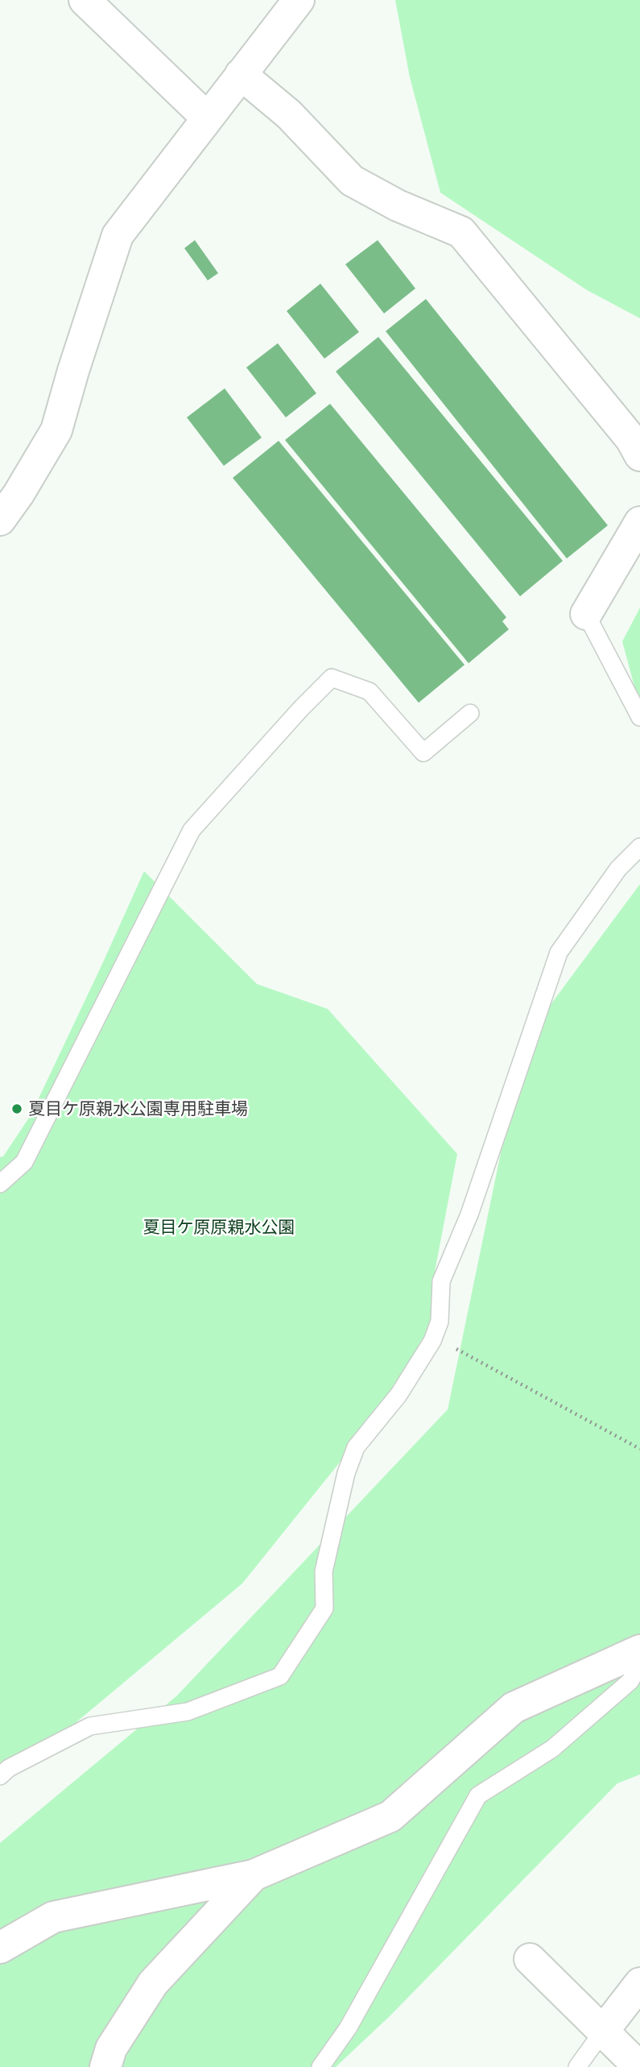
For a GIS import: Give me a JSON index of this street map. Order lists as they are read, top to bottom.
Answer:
{
  "parks": ["夏目ケ原原親水公園"],
  "places": ["夏目ケ原親水公園専用駐車場"]
}
